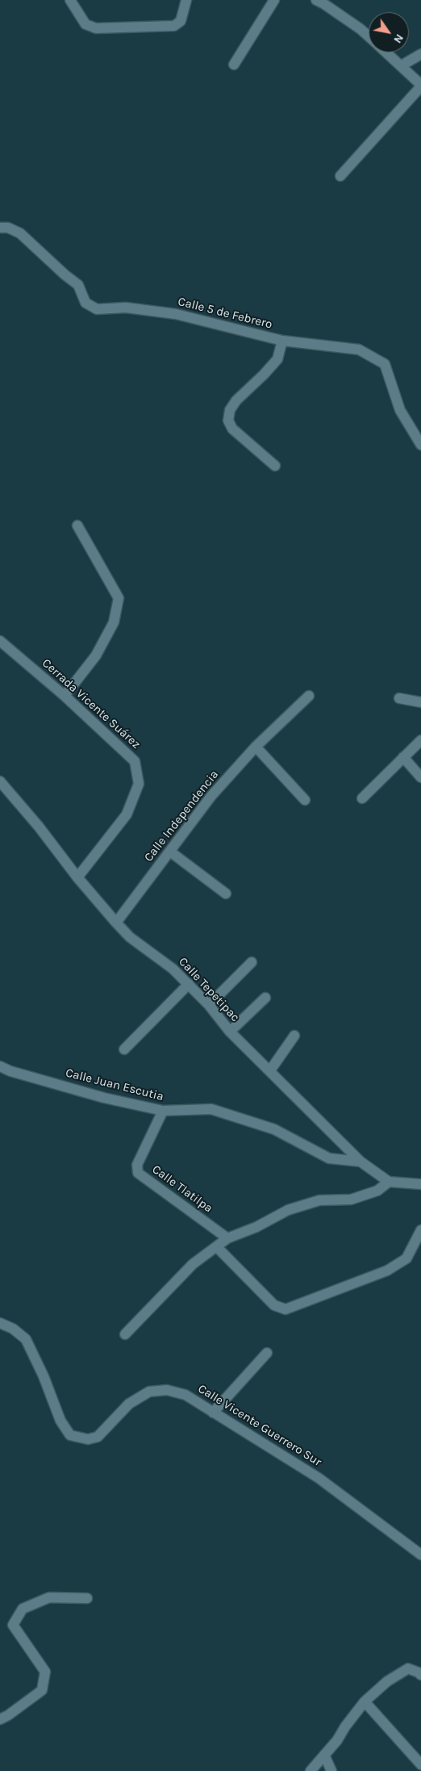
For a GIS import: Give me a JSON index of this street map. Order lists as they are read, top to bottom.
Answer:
{
  "streets": {
    "street": [
      "Calle 5 de Febrero",
      "Cerrada Vicente Suárez",
      "Calle Independencia",
      "Calle Tepetipac",
      "Calle Juan Escutia",
      "Calle Tlatilpa",
      "Calle Vicente Guerrero Sur"
    ]
  },
  "crossings": [
    ["Cerrada Vicente Suárez", "Calle Tepetipac"],
    ["Calle Independencia", "Calle Tepetipac"],
    ["Calle Tepetipac", "Calle Juan Escutia"],
    ["Calle Juan Escutia", "Calle Tlatilpa"]
  ],
  "north": "bottom right"
}
